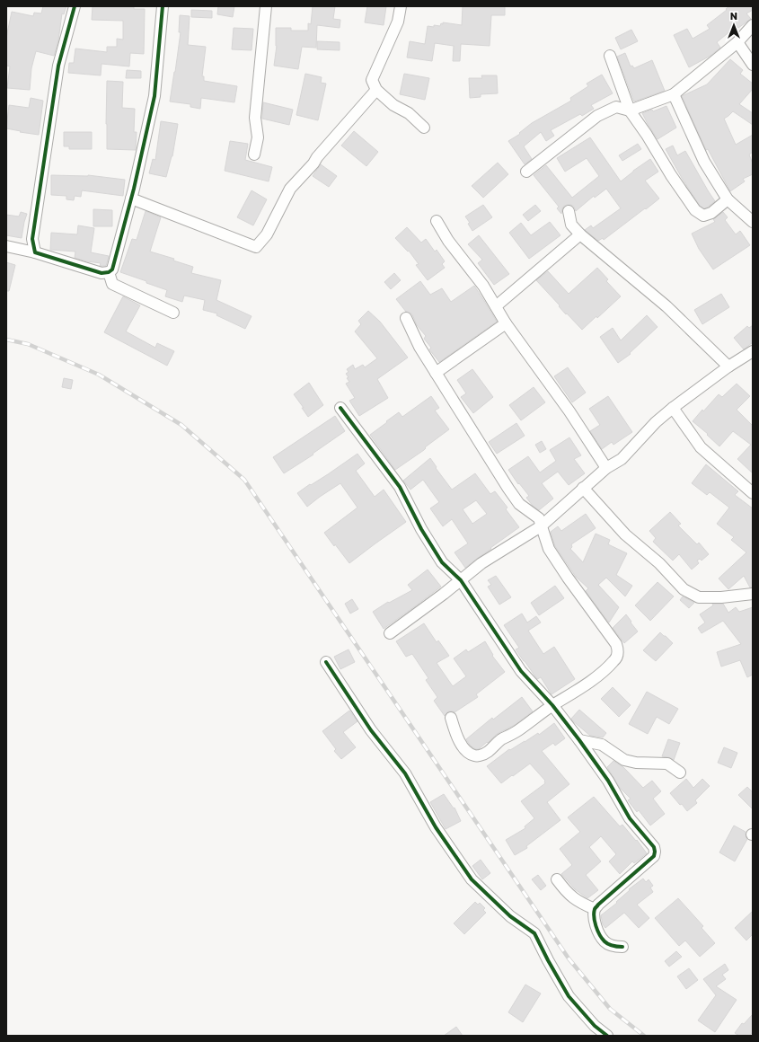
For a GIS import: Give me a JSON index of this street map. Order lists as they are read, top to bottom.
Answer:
{
  "north": "top"
}
